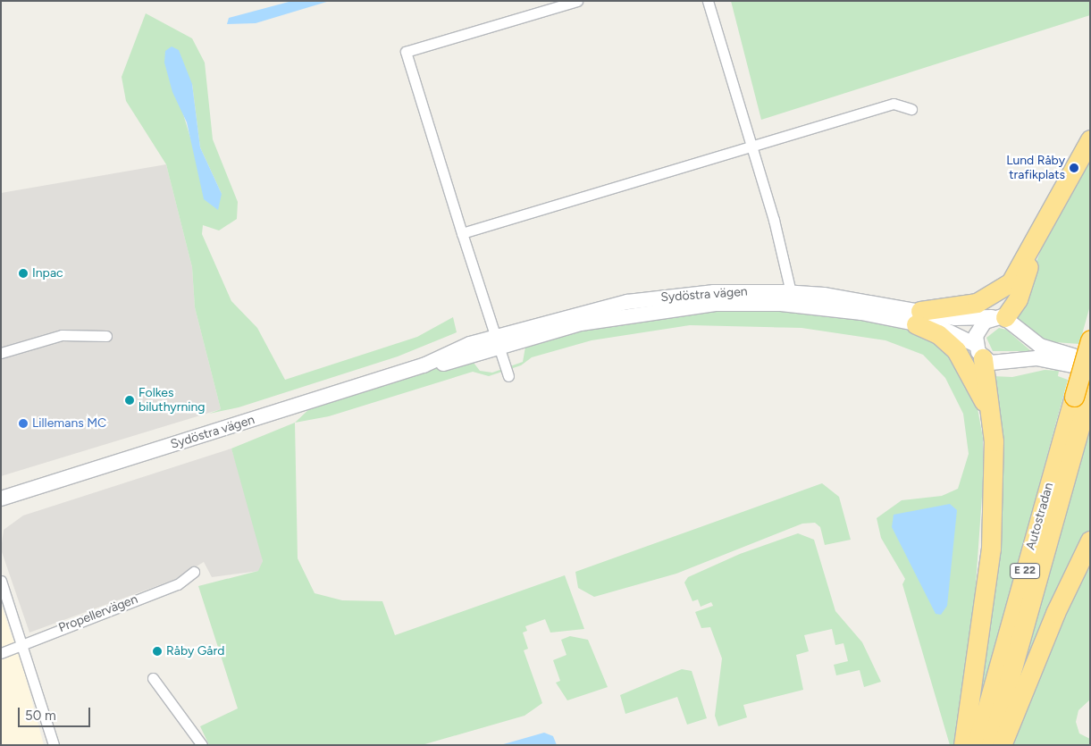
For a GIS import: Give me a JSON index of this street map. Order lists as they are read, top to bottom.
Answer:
{
  "streets": {
    "highway": ["Autostradan", "E 22"],
    "main road": ["Sydöstra vägen"],
    "street": ["Propellervägen"]
  },
  "places": [
    "Lund Råby trafikplats",
    "Inpac",
    "Folkes biluthyrning",
    "Lillemans MC",
    "Råby Gård"
  ],
  "scale_bar": "50 m"
}
